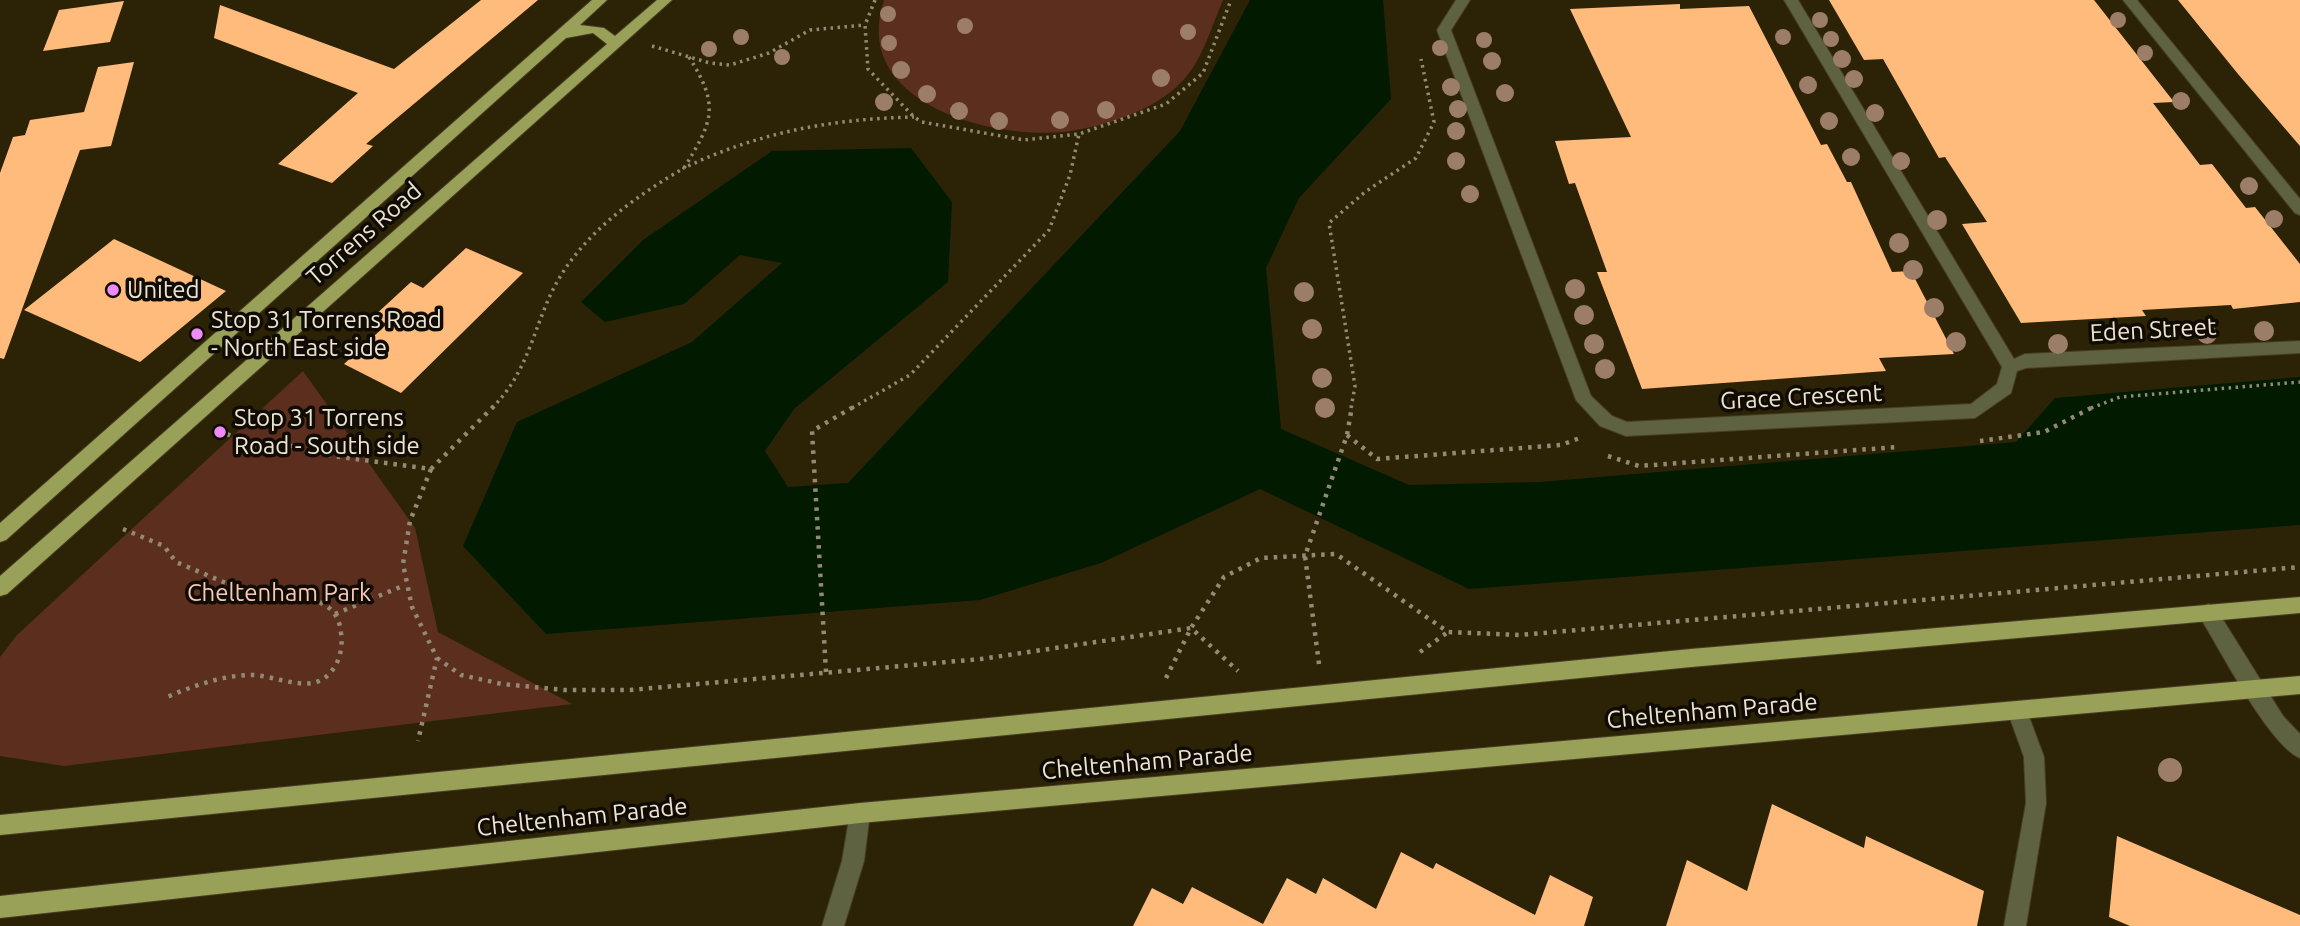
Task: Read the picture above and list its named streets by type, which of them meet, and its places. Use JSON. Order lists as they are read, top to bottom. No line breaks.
{"streets":{"main road":["Torrens Road","Cheltenham Parade"],"street":["Eden Street","Grace Crescent"]},"crossings":[["Eden Street","Grace Crescent"]],"parks":["Cheltenham Park"],"places":["United","Stop 31 Torrens Road - North East side","Stop 31 Torrens Road - South side"]}
